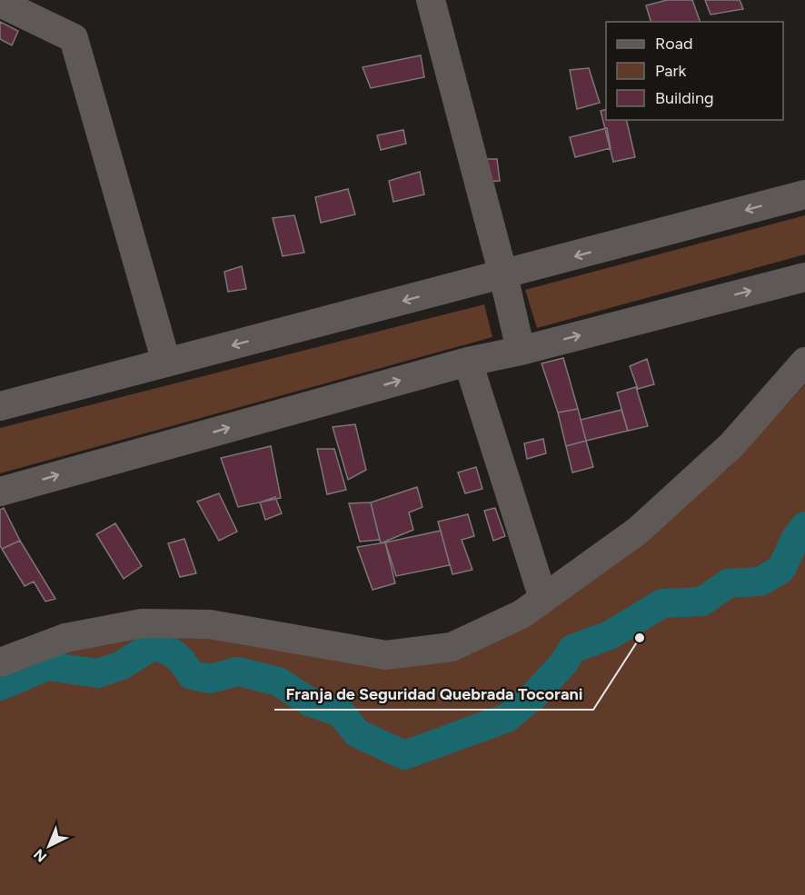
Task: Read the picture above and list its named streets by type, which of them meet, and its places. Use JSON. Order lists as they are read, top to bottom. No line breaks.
{"places":["Franja de Seguridad Quebrada Tocorani"],"legend":["Road","Park","Building"],"north":"bottom left"}
